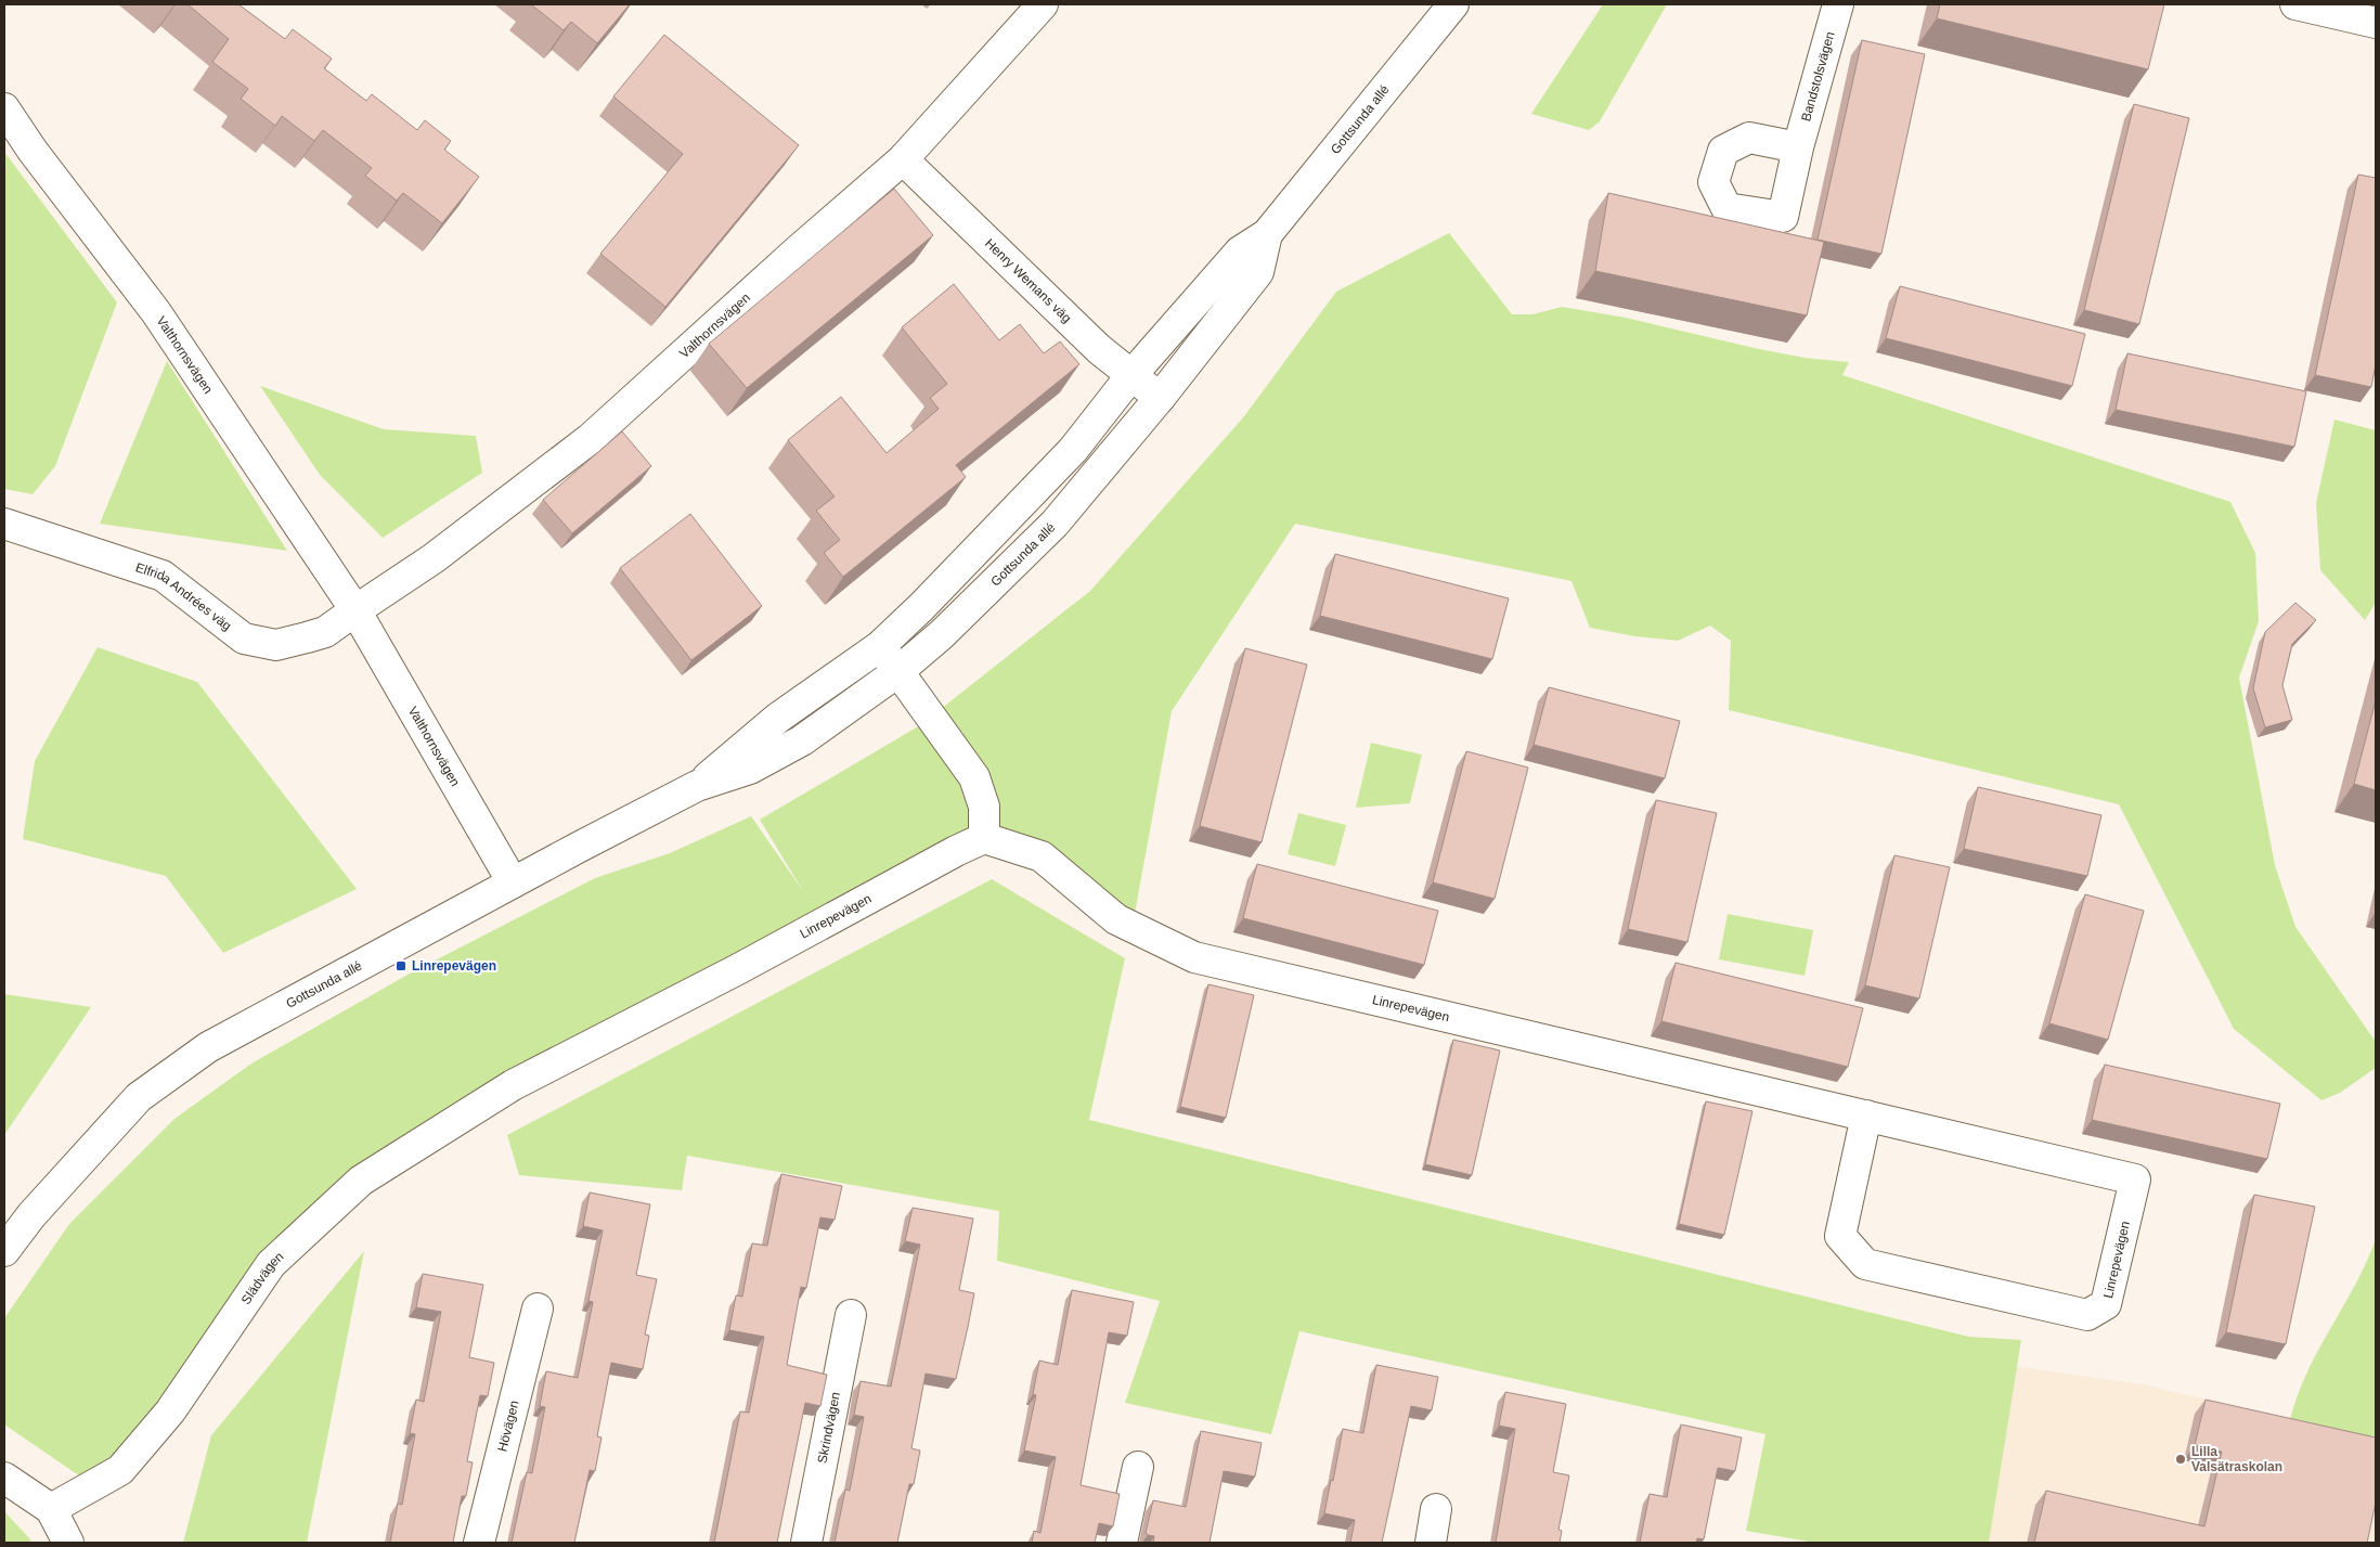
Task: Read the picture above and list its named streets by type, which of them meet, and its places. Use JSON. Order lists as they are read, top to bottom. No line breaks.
{"streets":{"street":["Bandstolsvägen","Gottsunda allé","Henry Wemans väg","Valthornsvägen","Elfrida Andrées väg","Linrepevägen","Slädvägen","Hövägen","Skrindvägen"]},"crossings":[["Gottsunda allé","Henry Wemans väg"],["Gottsunda allé","Valthornsvägen"],["Henry Wemans väg","Valthornsvägen"],["Valthornsvägen","Elfrida Andrées väg"],["Linrepevägen","Slädvägen"]],"places":{"transit":["Linrepevägen"],"other":["Lilla Valsätraskolan"]}}
